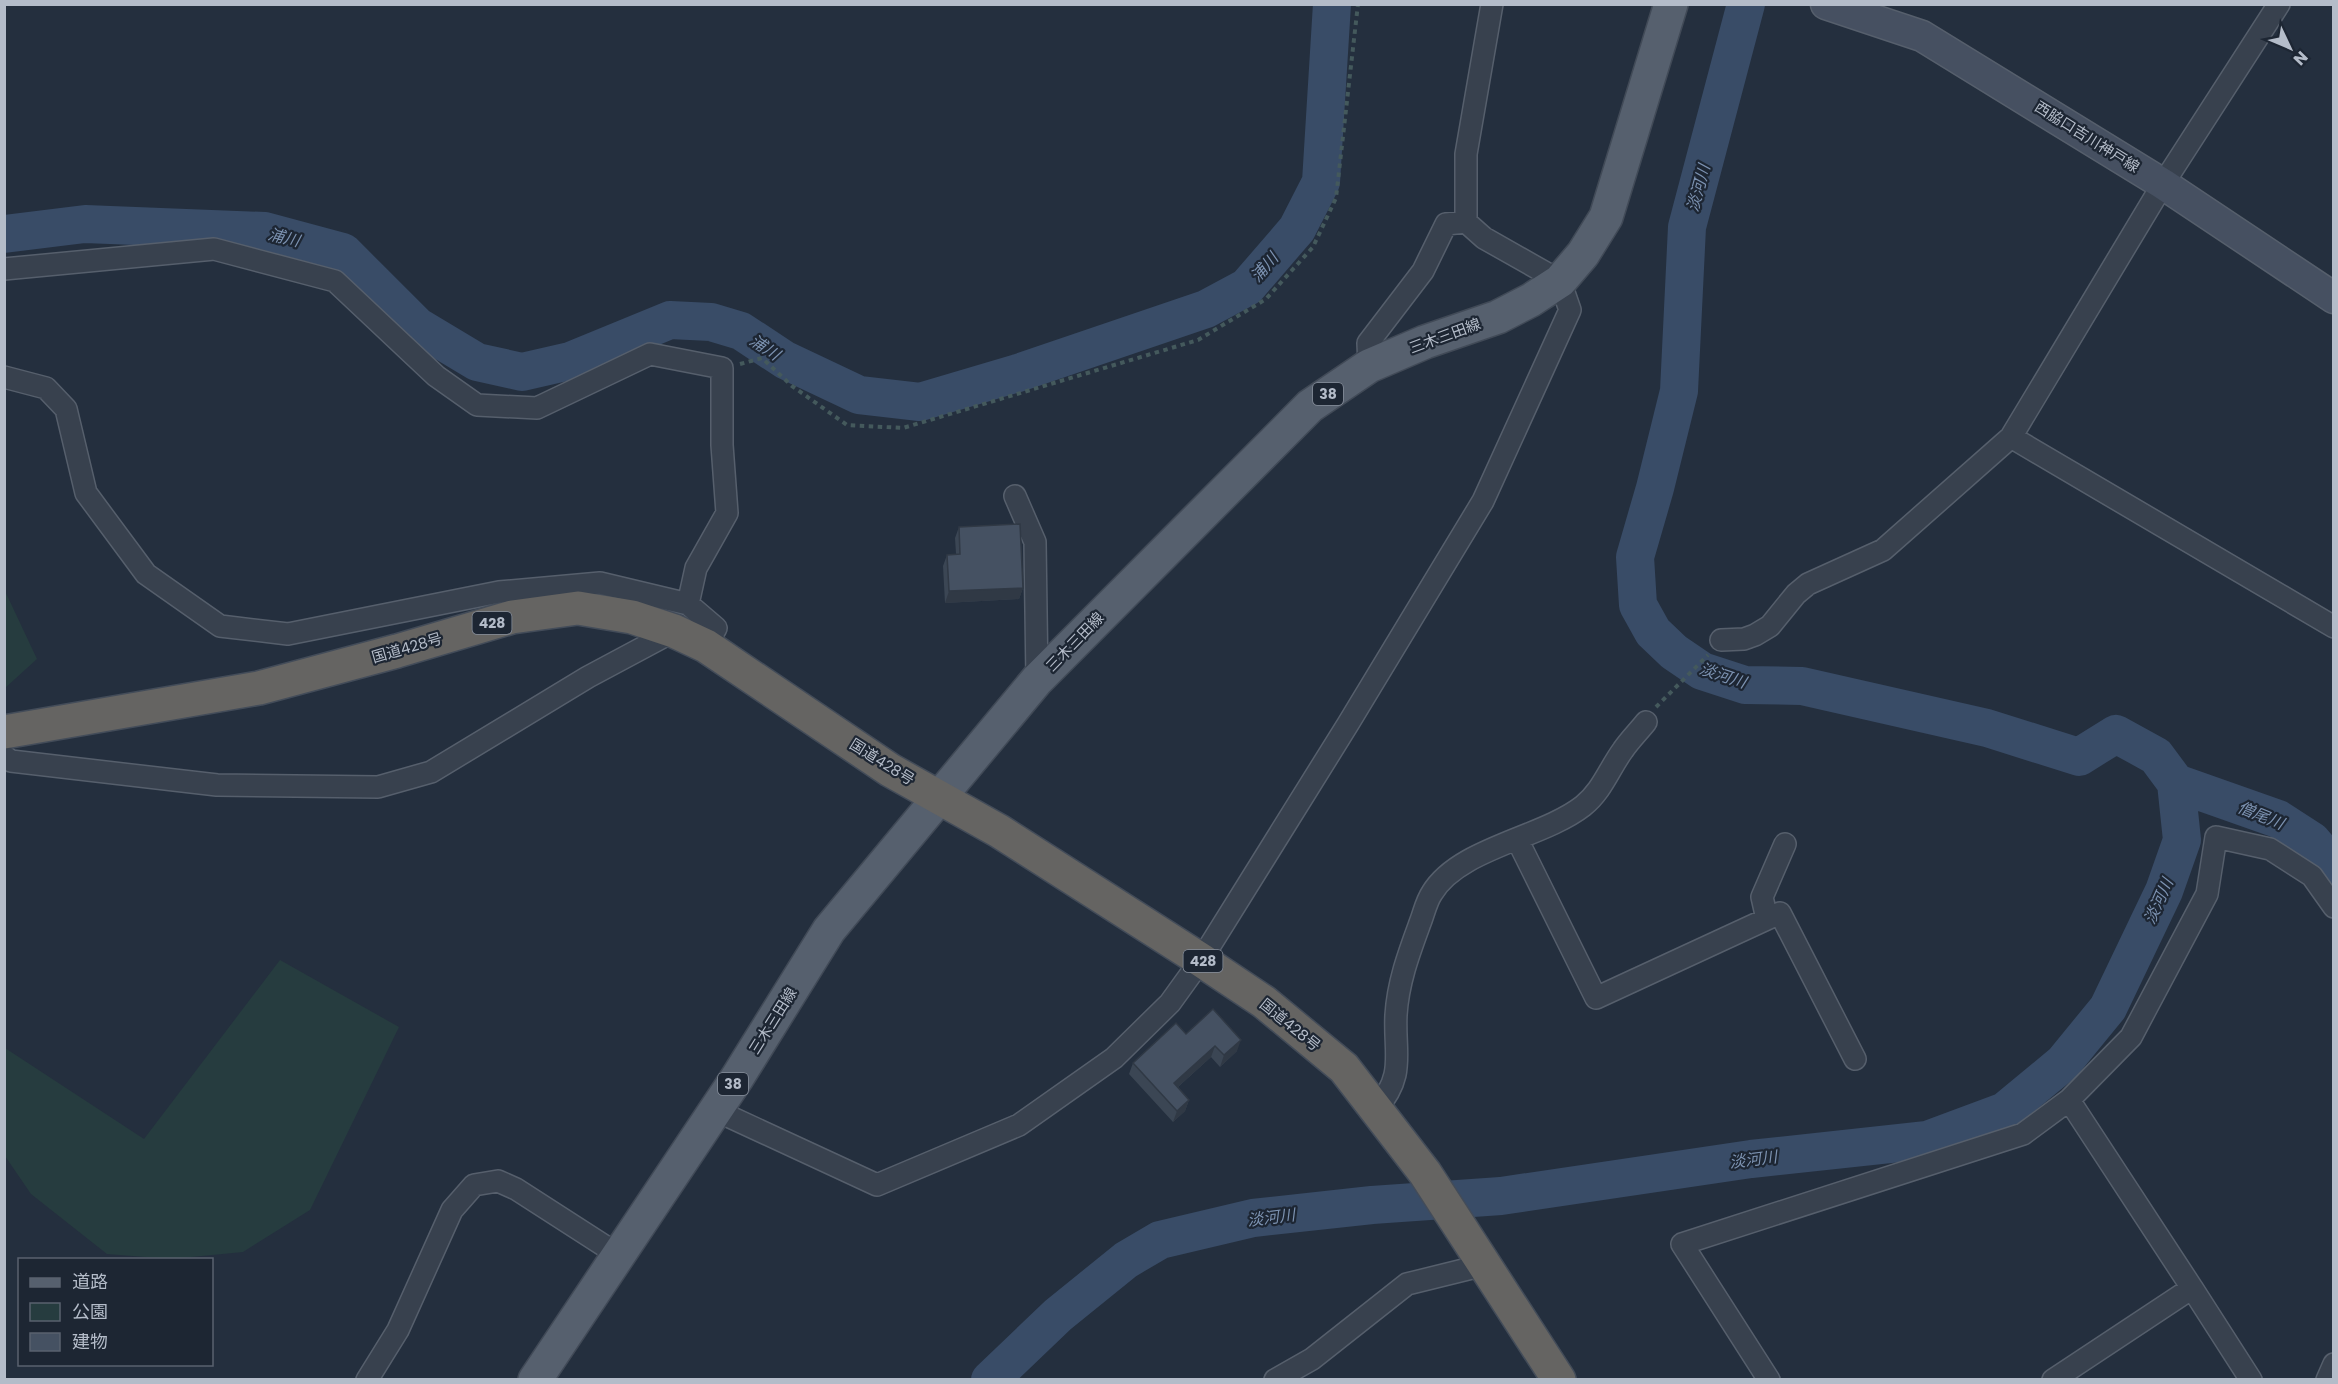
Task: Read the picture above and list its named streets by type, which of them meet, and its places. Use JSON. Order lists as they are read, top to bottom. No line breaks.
{"streets":{"highway":["428","国道428号"],"main road":["西脇口吉川神戸線","三木三田線","38"]},"crossings":[["三木三田線","国道428号"]],"water":["淡河川","浦川","僧尾川"],"legend":["道路","公園","建物"],"north":"bottom right"}
